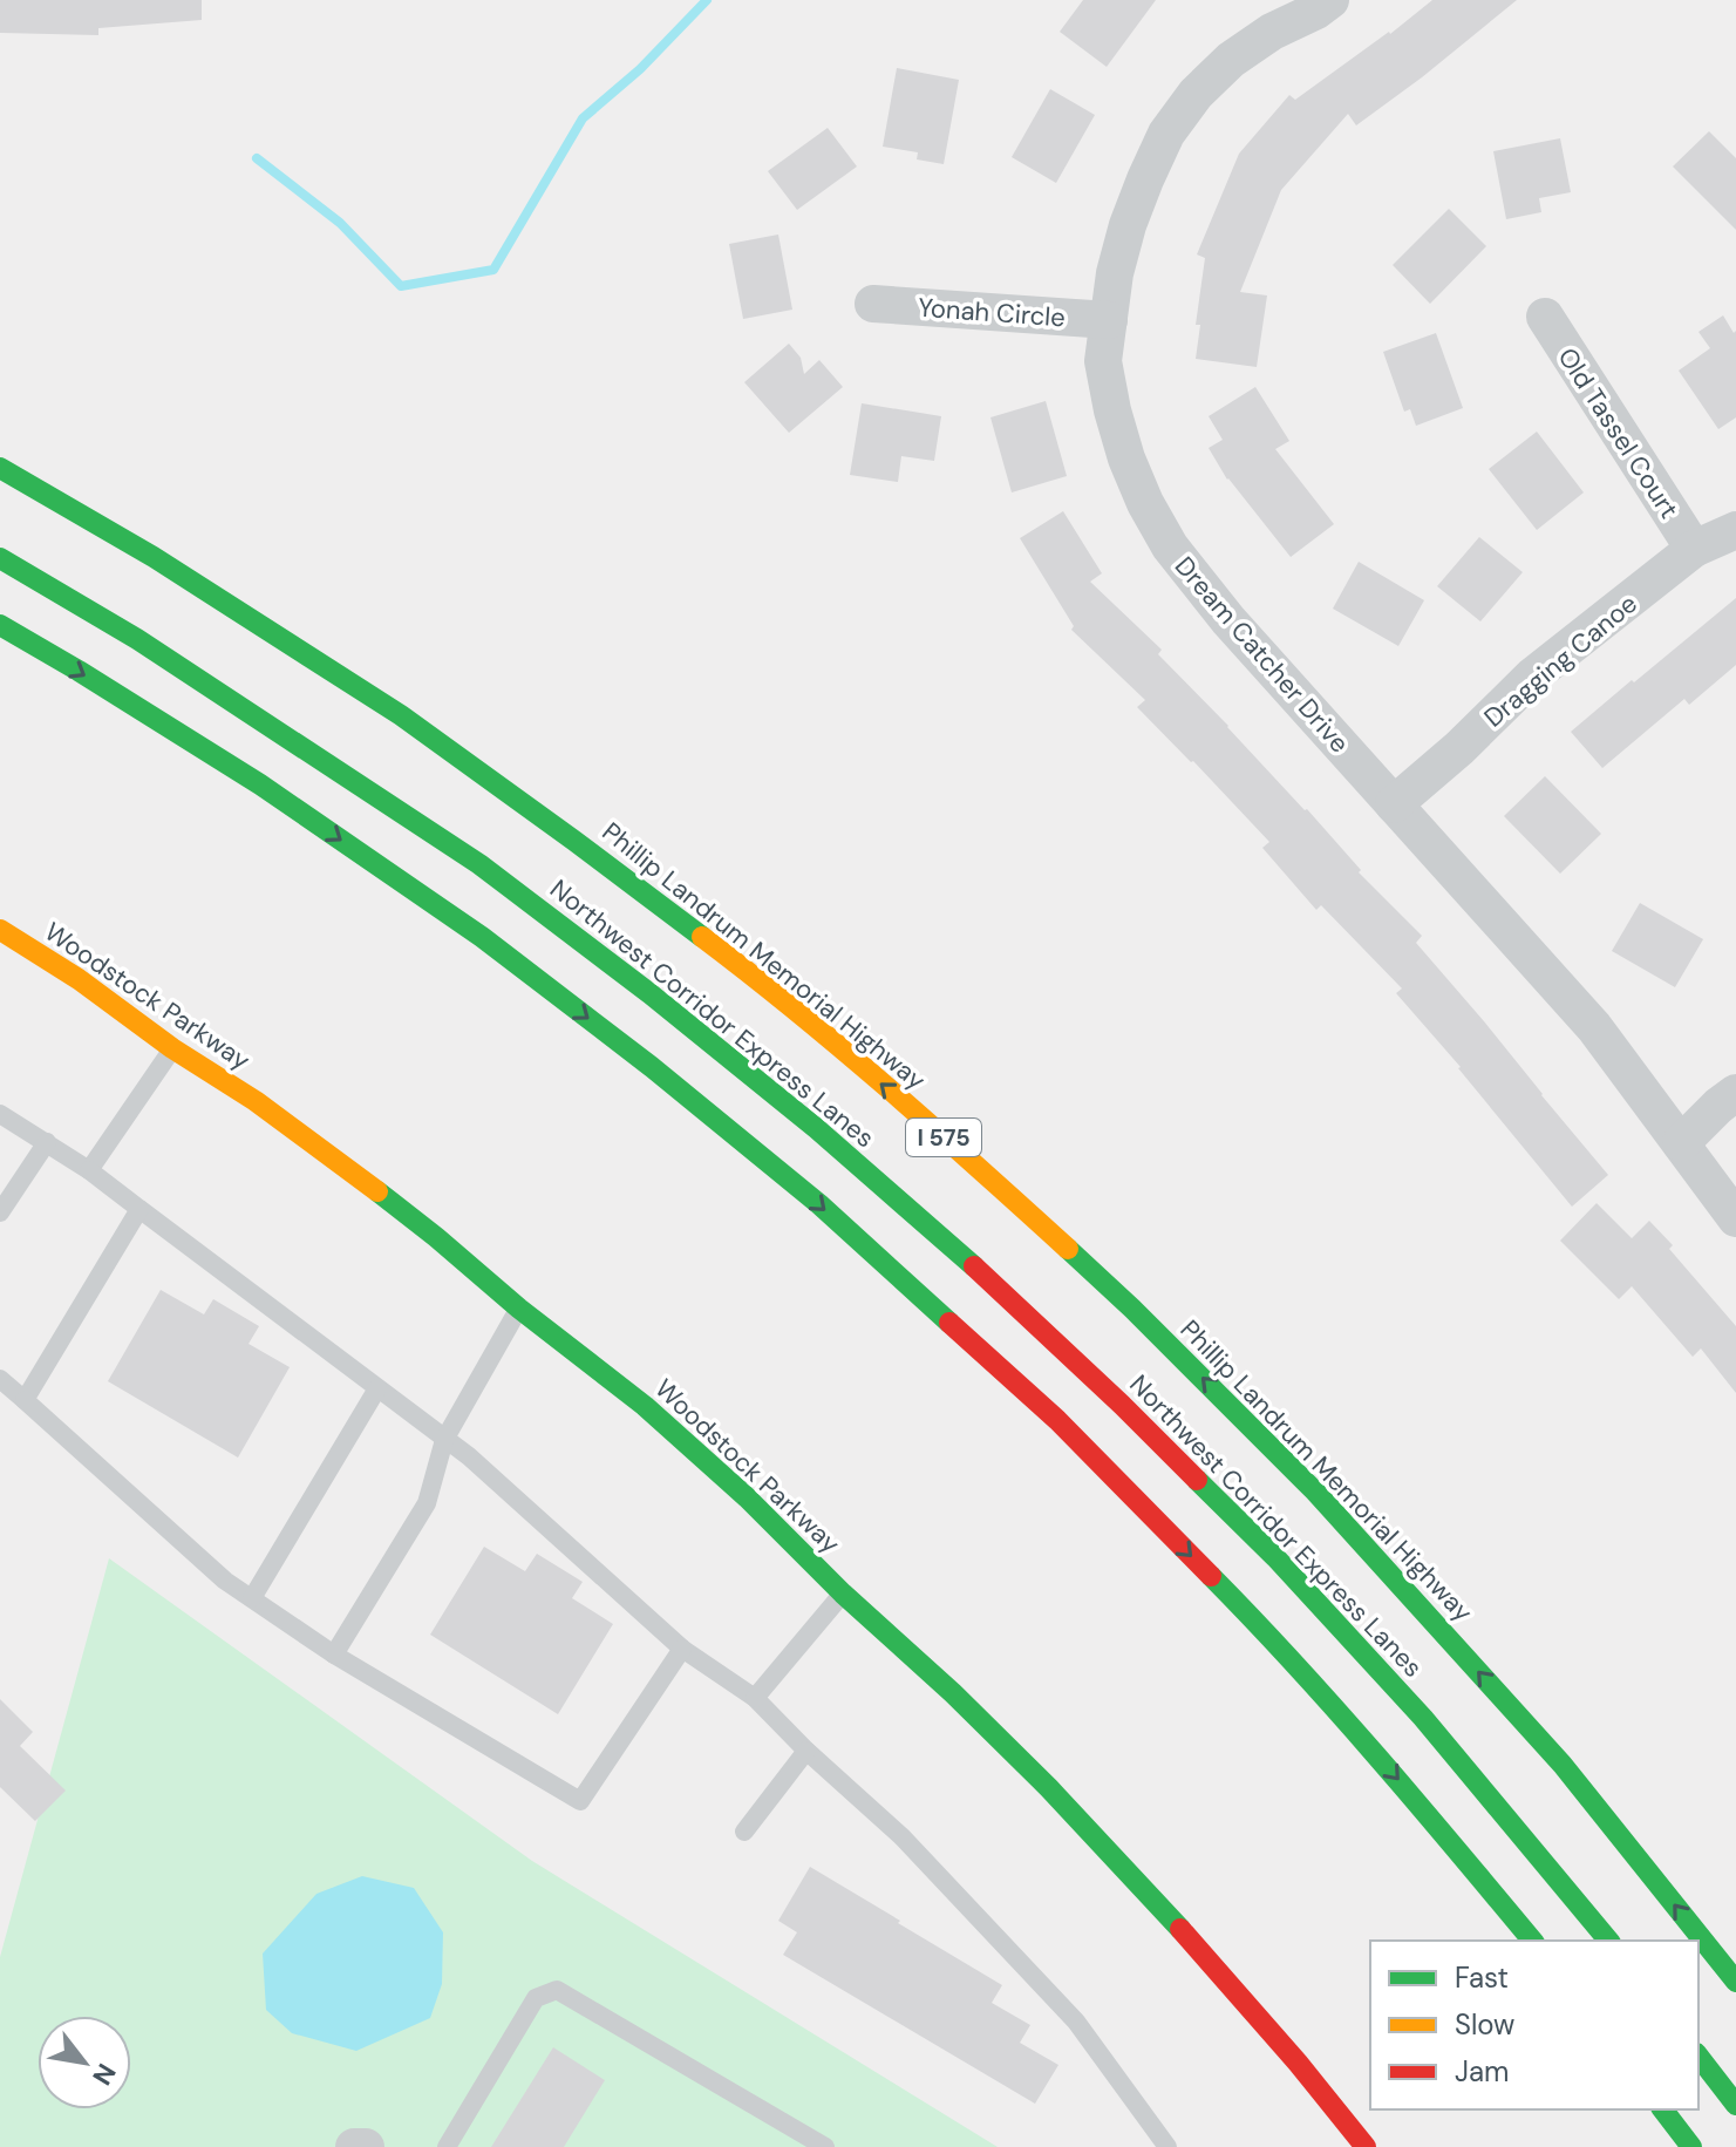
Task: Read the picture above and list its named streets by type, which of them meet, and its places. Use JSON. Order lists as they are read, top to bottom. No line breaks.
{"streets":{"main road":["Phillip Landrum Memorial Highway","Woodstock Parkway","Northwest Corridor Express Lanes","I 575"],"street":["Yonah Circle","Old Tassel Court","Dream Catcher Drive","Dragging Canoe"]},"crossings":[["Yonah Circle","Dream Catcher Drive"],["Old Tassel Court","Dragging Canoe"],["Dream Catcher Drive","Dragging Canoe"]],"legend":["Fast","Slow","Jam"],"north":"bottom right"}
